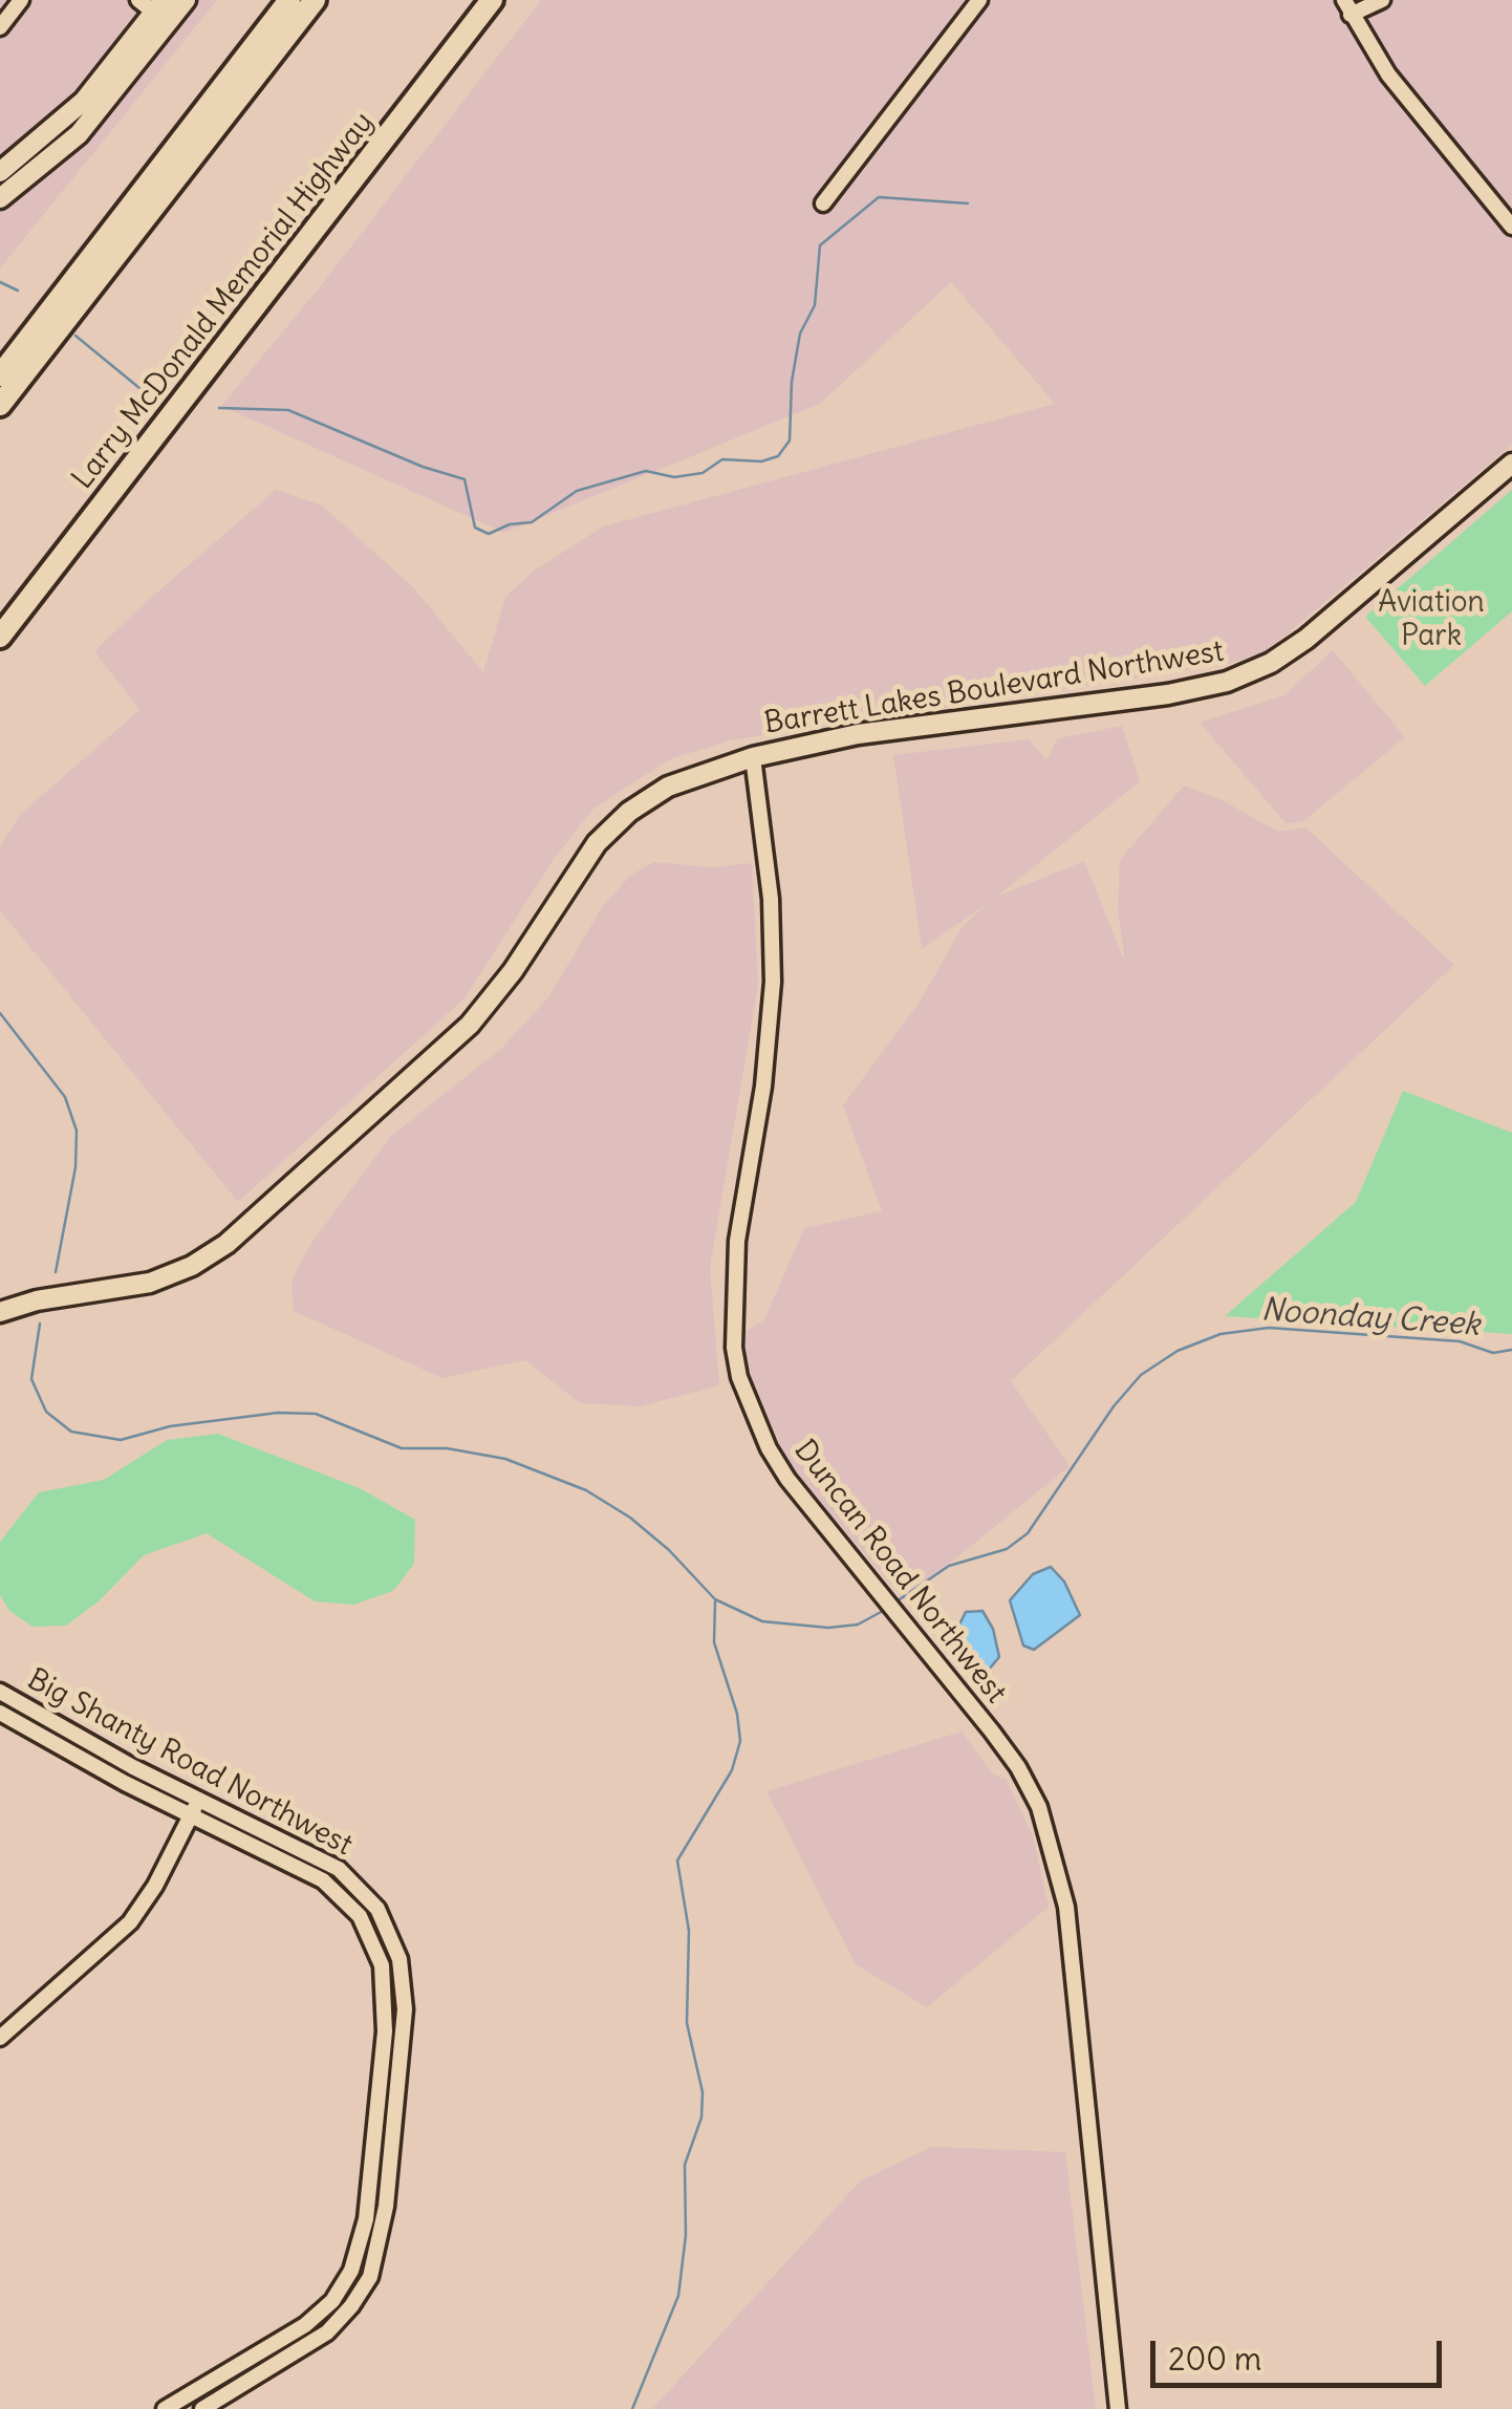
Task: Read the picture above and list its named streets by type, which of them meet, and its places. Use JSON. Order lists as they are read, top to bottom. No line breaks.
{"streets":{"highway":["Larry McDonald Memorial Highway"],"main road":["Barrett Lakes Boulevard Northwest"],"street":["Duncan Road Northwest","Big Shanty Road Northwest"]},"crossings":[["Barrett Lakes Boulevard Northwest","Duncan Road Northwest"]],"water":["Noonday Creek"],"parks":["Aviation Park"],"scale_bar":"200 m"}
